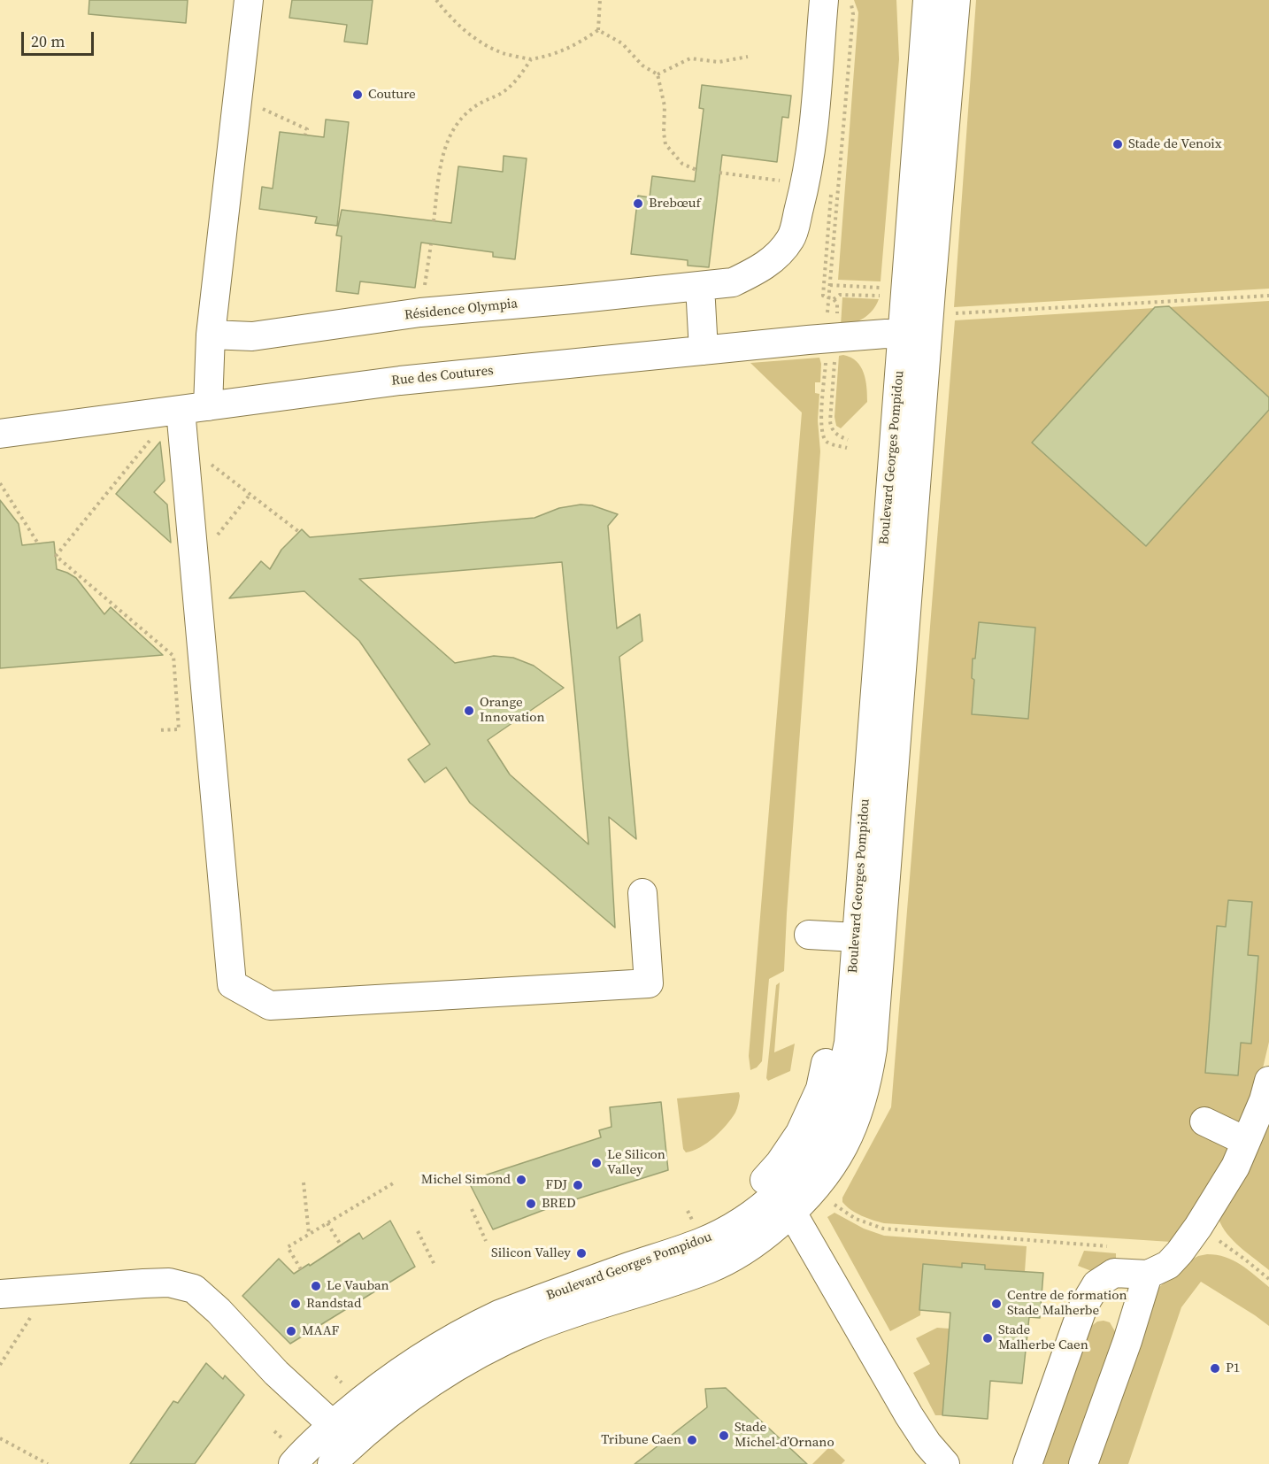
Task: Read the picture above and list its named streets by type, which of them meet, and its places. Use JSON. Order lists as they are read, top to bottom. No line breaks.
{"streets":{"street":["Résidence Olympia","Rue des Coutures","Boulevard Georges Pompidou"]},"crossings":[["Rue des Coutures","Boulevard Georges Pompidou"]],"places":["Couture","Stade de Venoix","Brebœuf","Orange Innovation","Le Silicon Valley","Michel Simond","FDJ","BRED","Silicon Valley","Le Vauban","Randstad","Centre de formation Stade Malherbe","MAAF","Stade Malherbe Caen","P1","Stade Michel-d’Ornano","Tribune Caen"],"scale_bar":"20 m"}
